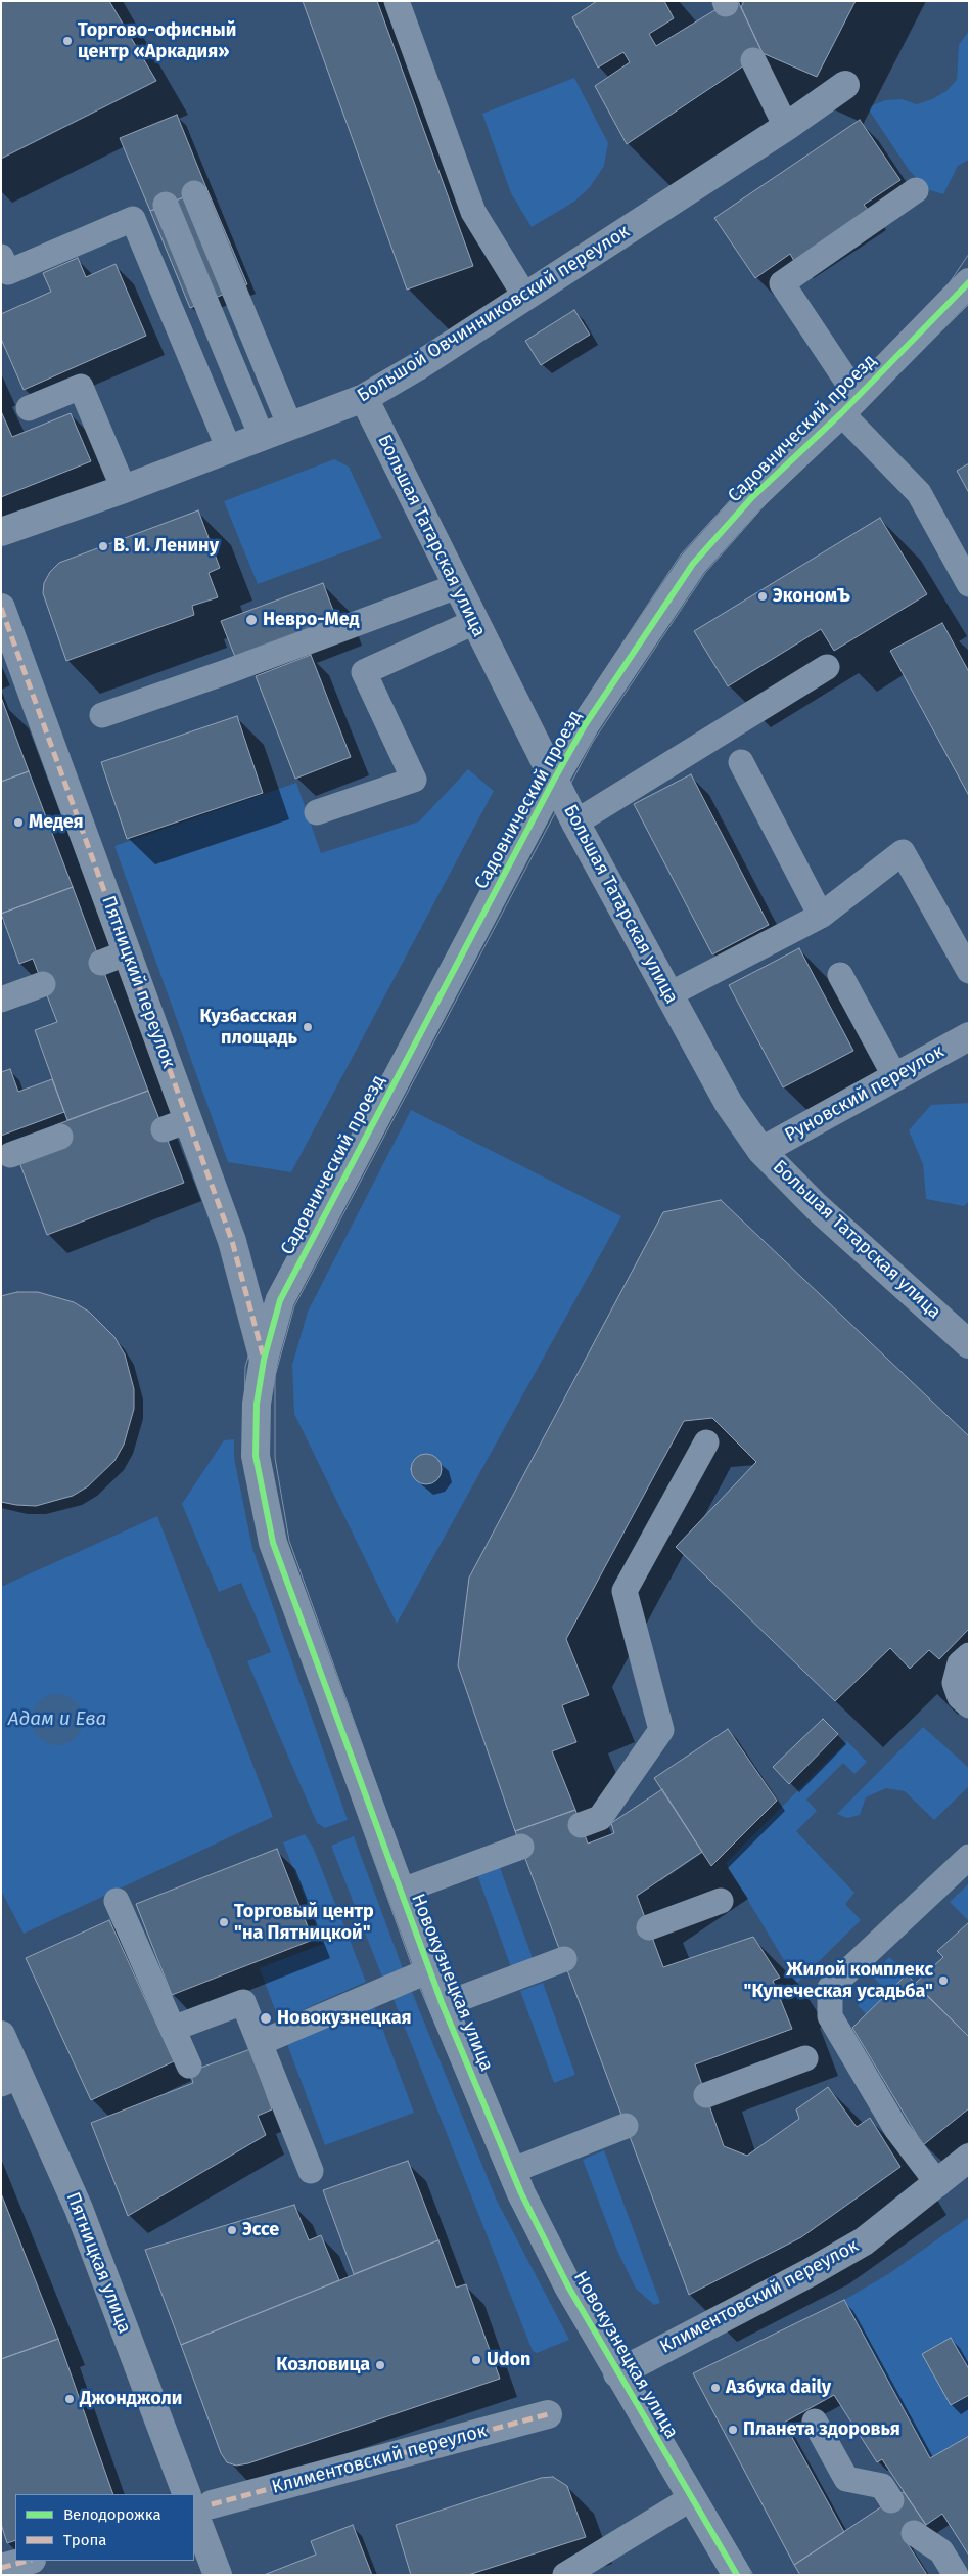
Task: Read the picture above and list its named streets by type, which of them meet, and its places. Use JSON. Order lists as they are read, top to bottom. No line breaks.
{"streets":{"street":["Большой Овчинниковский переулок","Садовнический проезд","Большая Татарская улица","Пятницкий переулок","Руновский переулок","Новокузнецкая улица","Пятницкая улица","Климентовский переулок"]},"crossings":[["Большой Овчинниковский переулок","Большая Татарская улица"],["Садовнический проезд","Большая Татарская улица"],["Садовнический проезд","Пятницкий переулок"],["Садовнический проезд","Новокузнецкая улица"],["Большая Татарская улица","Руновский переулок"],["Пятницкий переулок","Новокузнецкая улица"],["Новокузнецкая улица","Климентовский переулок"],["Пятницкая улица","Климентовский переулок"]],"water":["Адам и Ева"],"places":["Торгово-офисный центр «Аркадия»","В. И. Ленину","ЭкономЪ","Невро-Мед","Медея","Кузбасская площадь","Торговый центр \"на Пятницкой\"","Жилой комплекс \"Купеческая усадьба\"","Новокузнецкая","Эссе","Udon","Козловица","Азбука daily","Джонджоли","Планета здоровья"],"legend":["Велодорожка","Тропа"]}
